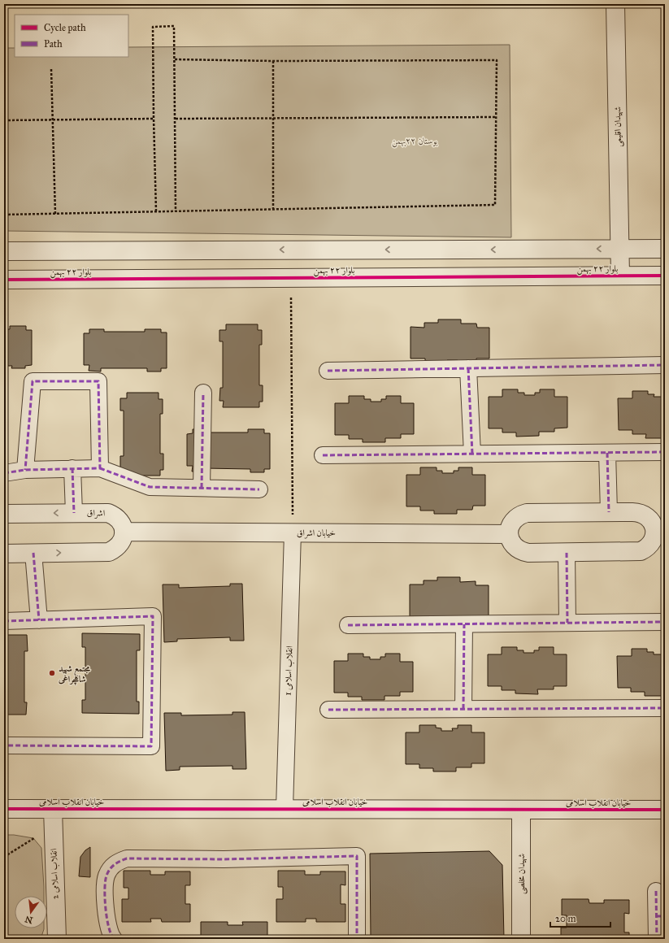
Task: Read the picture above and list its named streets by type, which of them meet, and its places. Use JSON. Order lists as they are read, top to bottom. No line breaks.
{"streets":{"street":["شهیدان اقلیمی","بلوار ۲۲ بهمن","اشراق","خیابان اشراق","انقلاب اسلامی 1","خیابان انقلاب اسلامی","انقلاب اسلامی 2","شهیدان مخلصی"]},"crossings":[["شهیدان اقلیمی","بلوار ۲۲ بهمن"],["اشراق","خیابان اشراق"],["خیابان اشراق","انقلاب اسلامی 1"],["انقلاب اسلامی 1","خیابان انقلاب اسلامی"],["خیابان انقلاب اسلامی","انقلاب اسلامی 2"],["خیابان انقلاب اسلامی","شهیدان مخلصی"]],"parks":["بوستان ۲۲بهمن"],"places":["مجتمع شهید شاهچراغی"],"legend":["Cycle path","Path"],"scale_bar":"20 m","north":"bottom"}
